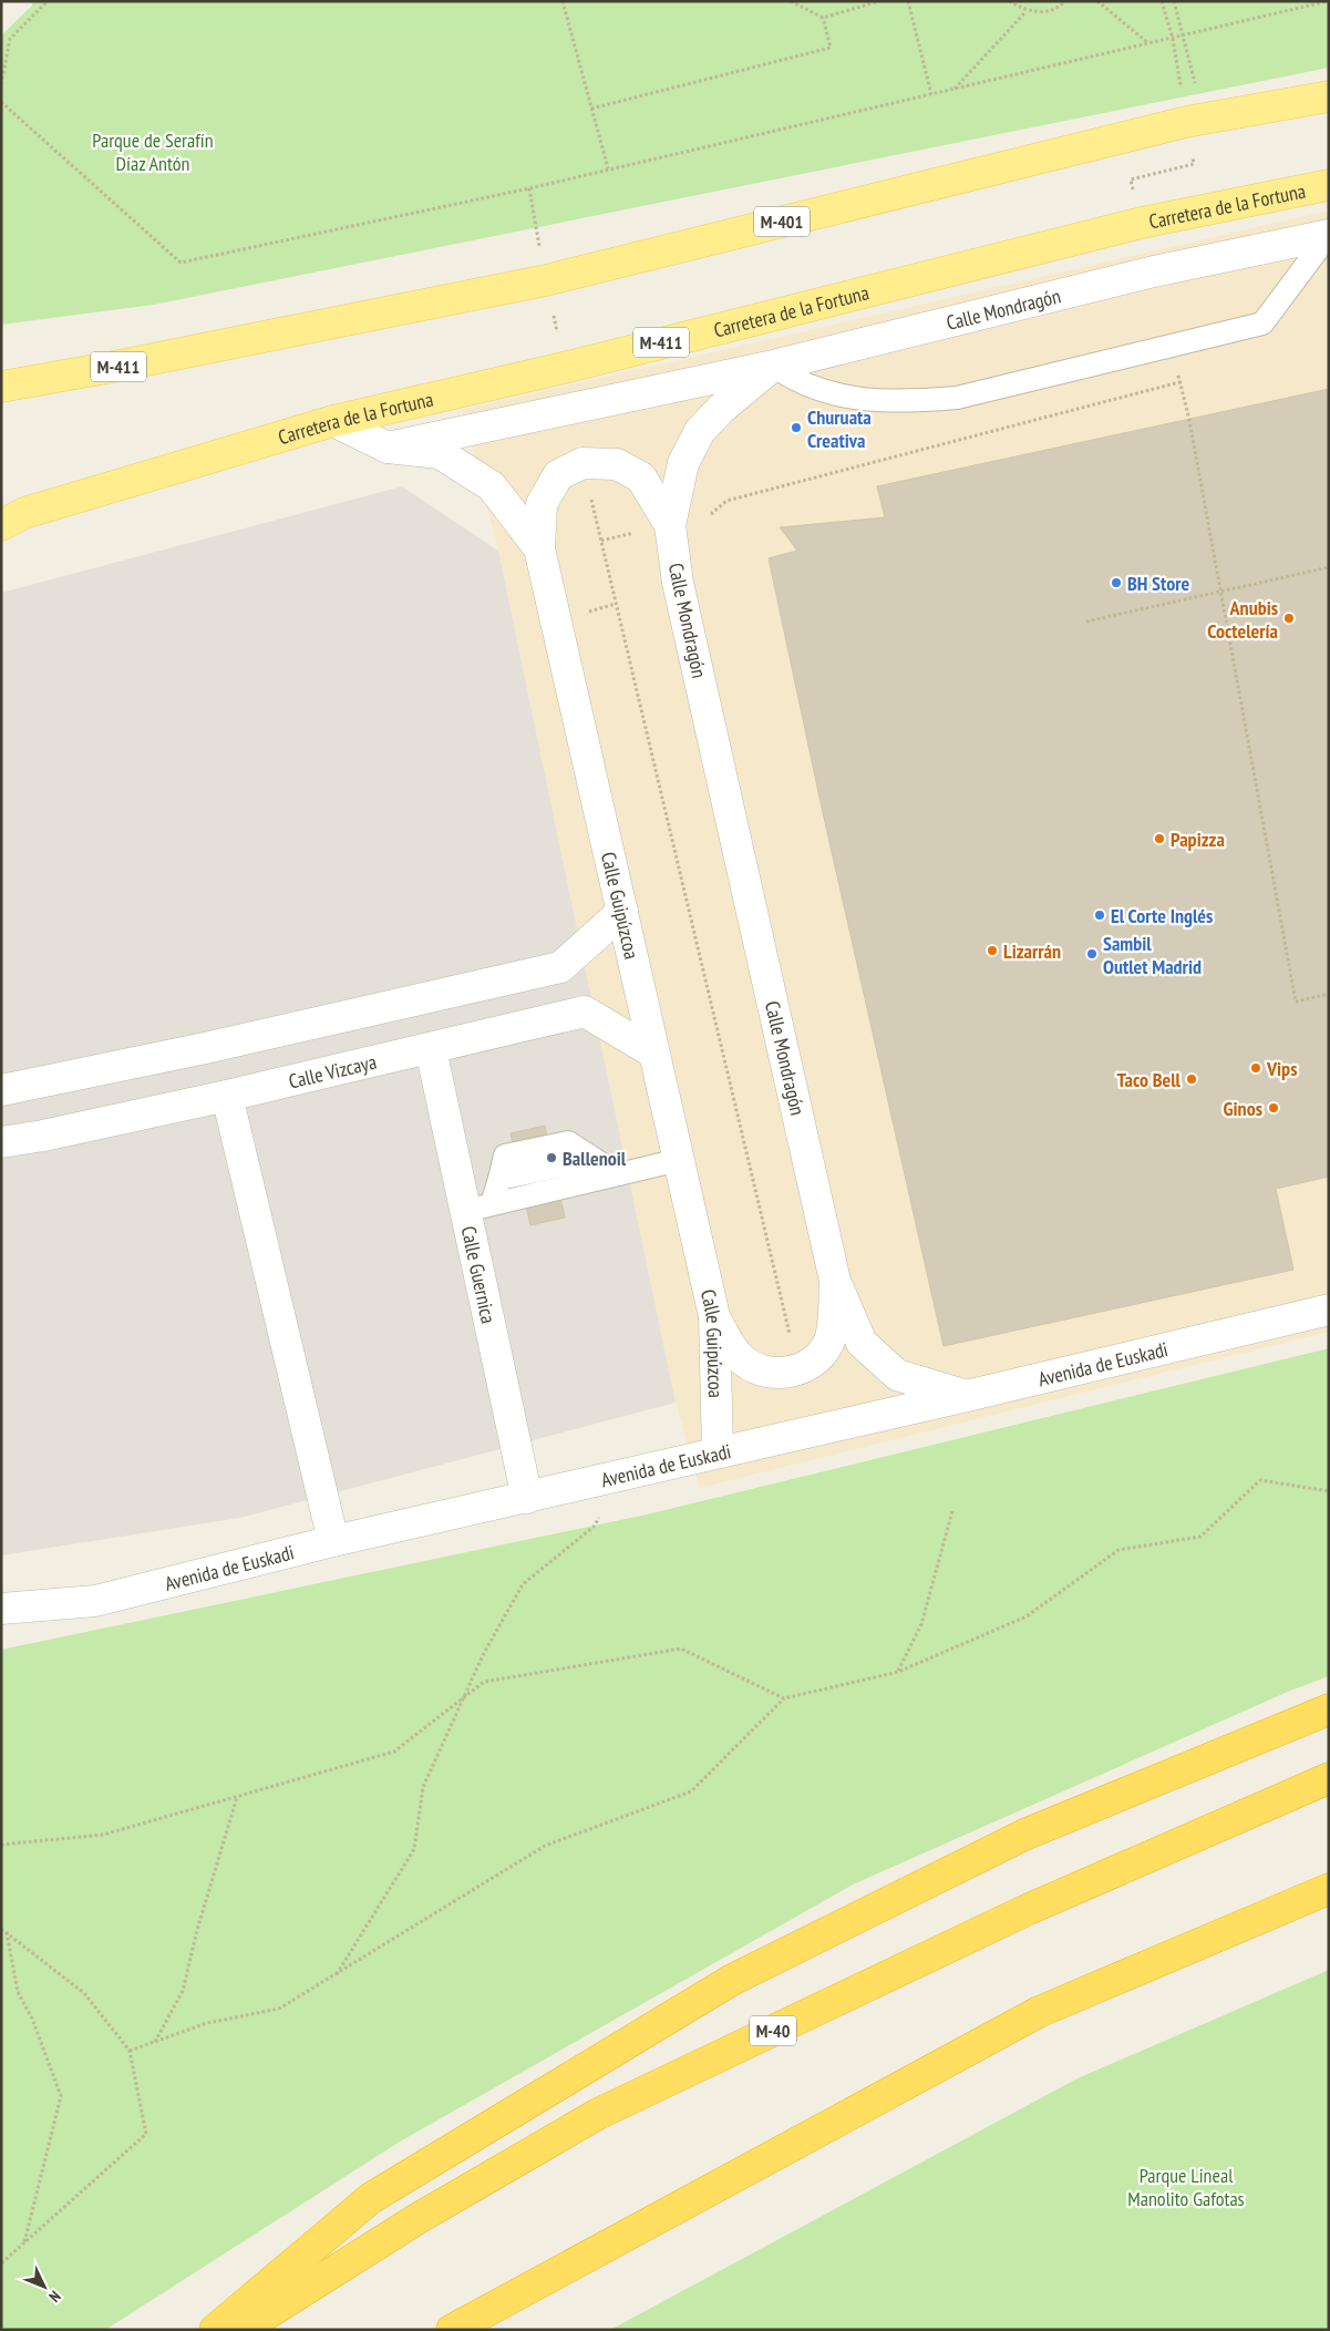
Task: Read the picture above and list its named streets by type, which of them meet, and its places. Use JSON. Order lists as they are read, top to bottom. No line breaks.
{"streets":{"highway":["M-40"],"main road":["Carretera de la Fortuna","M-401","M-411"],"street":["Calle Mondragón","Calle Guipúzcoa","Calle Vizcaya","Calle Guernica","Avenida de Euskadi"]},"crossings":[["M-401","M-411"],["Calle Mondragón","Avenida de Euskadi"],["Calle Guipúzcoa","Calle Vizcaya"],["Calle Guipúzcoa","Avenida de Euskadi"],["Calle Vizcaya","Calle Guernica"],["Calle Guernica","Avenida de Euskadi"]],"parks":["Parque de Serafín Díaz Antón","Parque Lineal Manolito Gafotas"],"places":["Churuata Creativa","BH Store","Anubis Coctelería","Papizza","El Corte Inglés","Lizarrán","Sambil Outlet Madrid","Vips","Taco Bell","Ginos","Ballenoil"],"north":"bottom right"}
